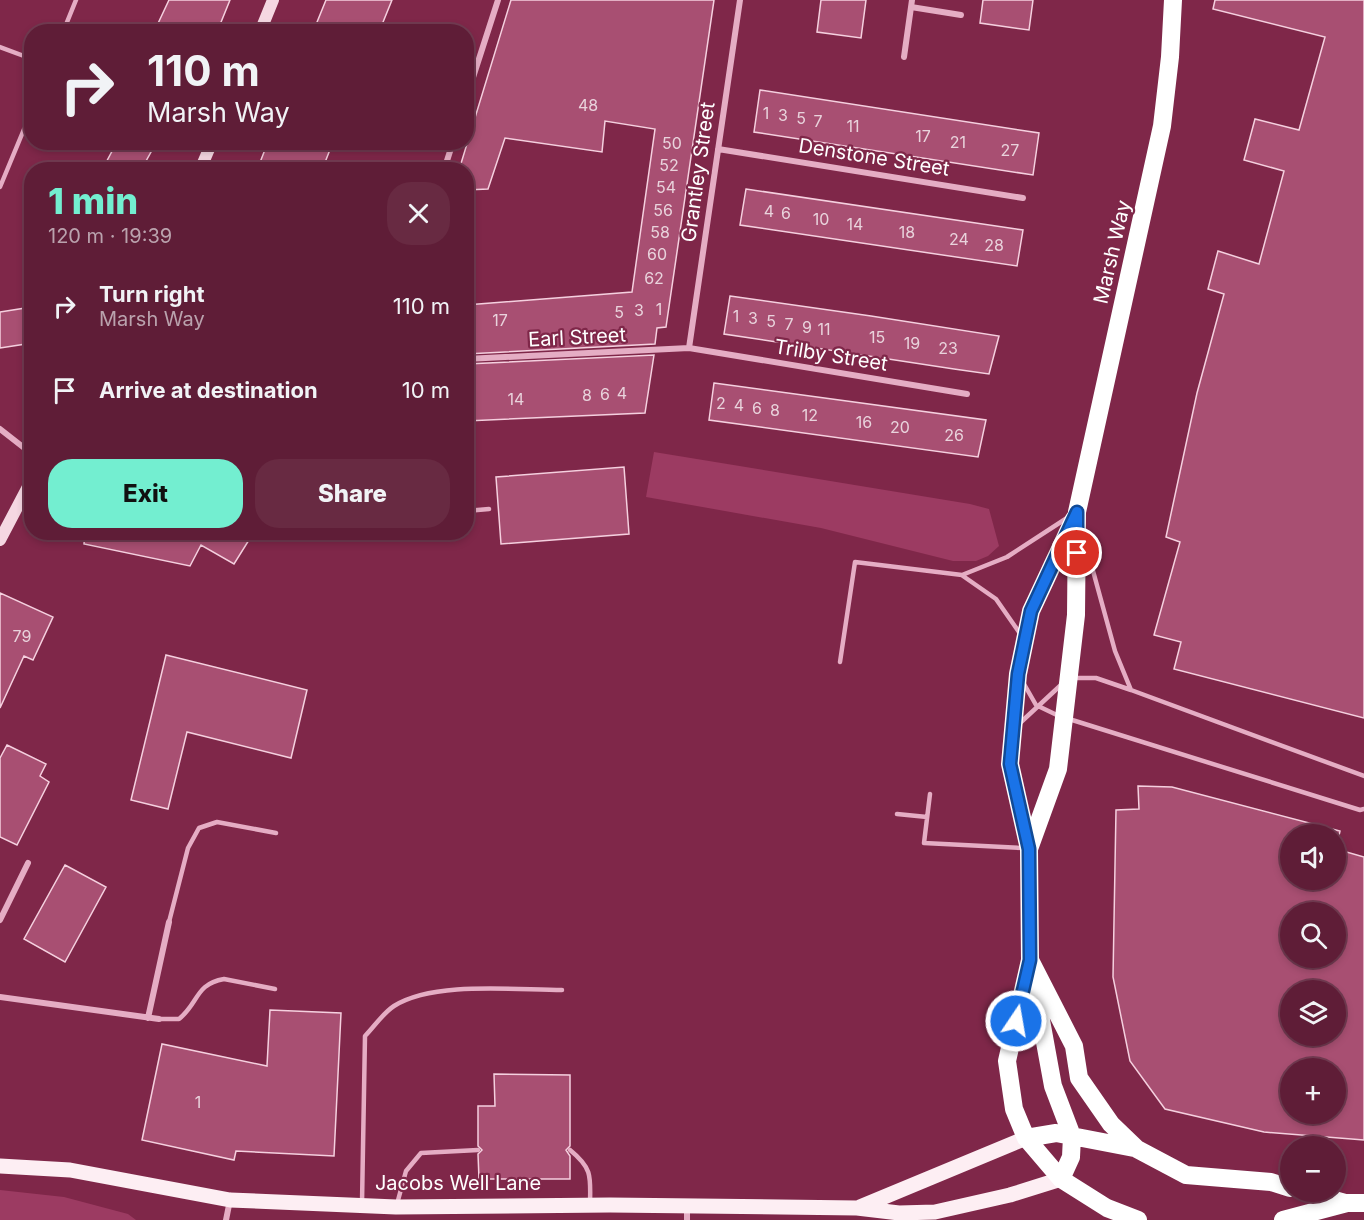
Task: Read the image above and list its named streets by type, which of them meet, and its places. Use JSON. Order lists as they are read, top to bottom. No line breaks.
{"streets":{"highway":["Marsh Way"],"main road":["Jacobs Well Lane"],"street":["Denstone Street","Grantley Street","Earl Street","Trilby Street"]},"crossings":[["Denstone Street","Grantley Street"],["Grantley Street","Earl Street"],["Grantley Street","Trilby Street"],["Marsh Way","Jacobs Well Lane"],["Earl Street","Trilby Street"]],"house_numbers":["48","1","3","5","7","11","17","21","50","27","52","54","56","4","6","10","14","58","18","24","28","60","62","1","3","5","1","3","17","5","7","9","11","15","19","23","4","6","8","14","2","4","6","8","12","16","20","26","79","1"],"page":{"turn":["110 m","Marsh Way"],"heading":["1 min","120 m · 19:39"],"list":[{"name":"Turn right","note":"Marsh Way","value":"110 m"},{"name":"Arrive at destination","value":"10 m"}],"buttons":["Exit","Share"],"map_buttons":["+","−"]}}
